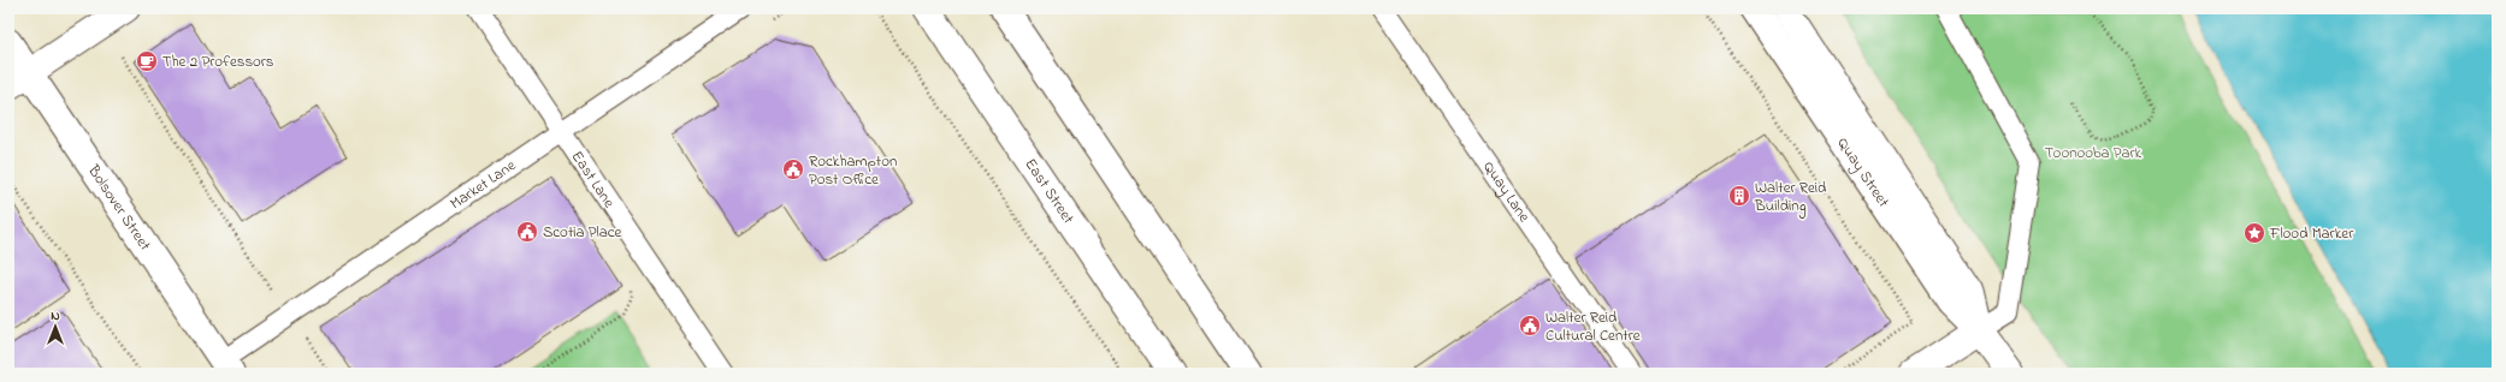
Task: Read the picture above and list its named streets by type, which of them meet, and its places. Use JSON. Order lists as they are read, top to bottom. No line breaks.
{"streets":{"street":["Quay Street","East Street","Bolsover Street"],"lane":["East Lane","Market Lane","Quay Lane"]},"crossings":[["East Lane","Market Lane"],["Market Lane","Bolsover Street"]],"parks":["Toonooba Park"],"places":{"cafe":["The 2 Professors"],"public building":["Rockhampton Post Office","Scotia Place","Walter Reid Cultural Centre"],"building":["Walter Reid Building"],"place":["Flood Marker"]},"north":"top"}
